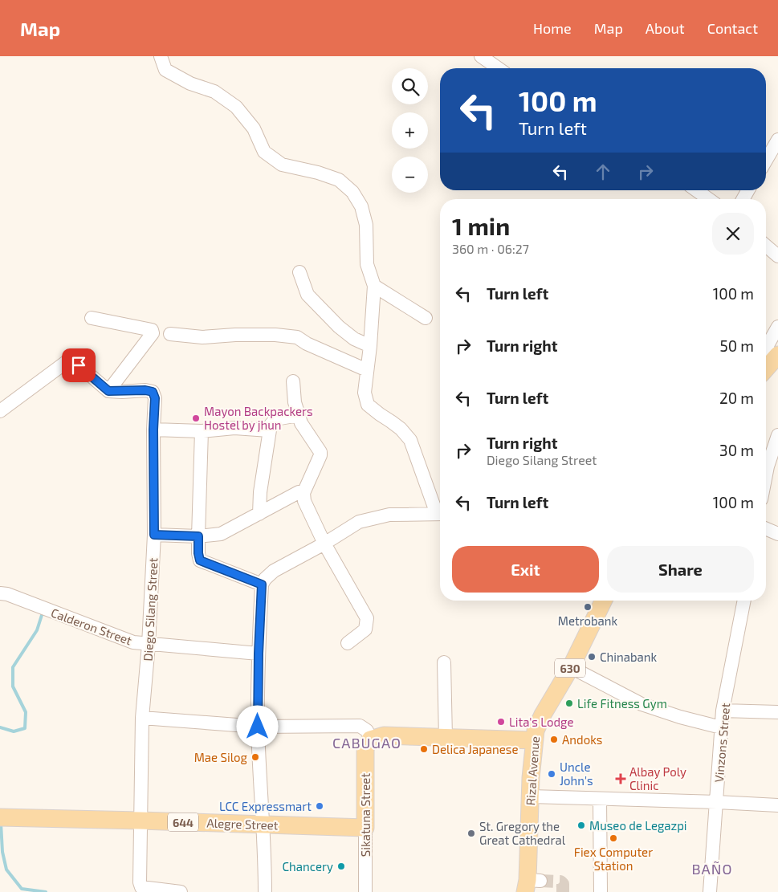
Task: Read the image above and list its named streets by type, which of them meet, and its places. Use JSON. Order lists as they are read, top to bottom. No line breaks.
{"streets":{"main road":["630","Rizal Avenue","Sikatuna Street","644","Alegre Street"],"street":["Diego Silang Street","Calderon Street","Vinzons Street"]},"crossings":[["Diego Silang Street","Calderon Street"],["Diego Silang Street","Alegre Street"],["Sikatuna Street","Alegre Street"]],"districts":["CABUGAO","BAÑO"],"places":{"other":["Mayon Backpackers Hostel by jhun","Metrobank","Chinabank","Life Fitness Gym","Lita's Lodge","Andoks","Delica Japanese","Mae Silog","Uncle John's","LCC Expressmart","Museo de Legazpi","St. Gregory the Great Cathedral","Fiex Computer Station","Chancery"],"health":["Albay Poly Clinic"]},"page":{"header":"Map","nav":["Home","Map","About","Contact"],"map_buttons":["+","−"],"turn":["100 m","Turn left"],"heading":["1 min","360 m · 06:27"],"list":[{"name":"Turn left","value":"100 m"},{"name":"Turn right","value":"50 m"},{"name":"Turn left","value":"20 m"},{"name":"Turn right","note":"Diego Silang Street","value":"30 m"},{"name":"Turn left","value":"100 m"}],"buttons":["Exit","Share"]}}
